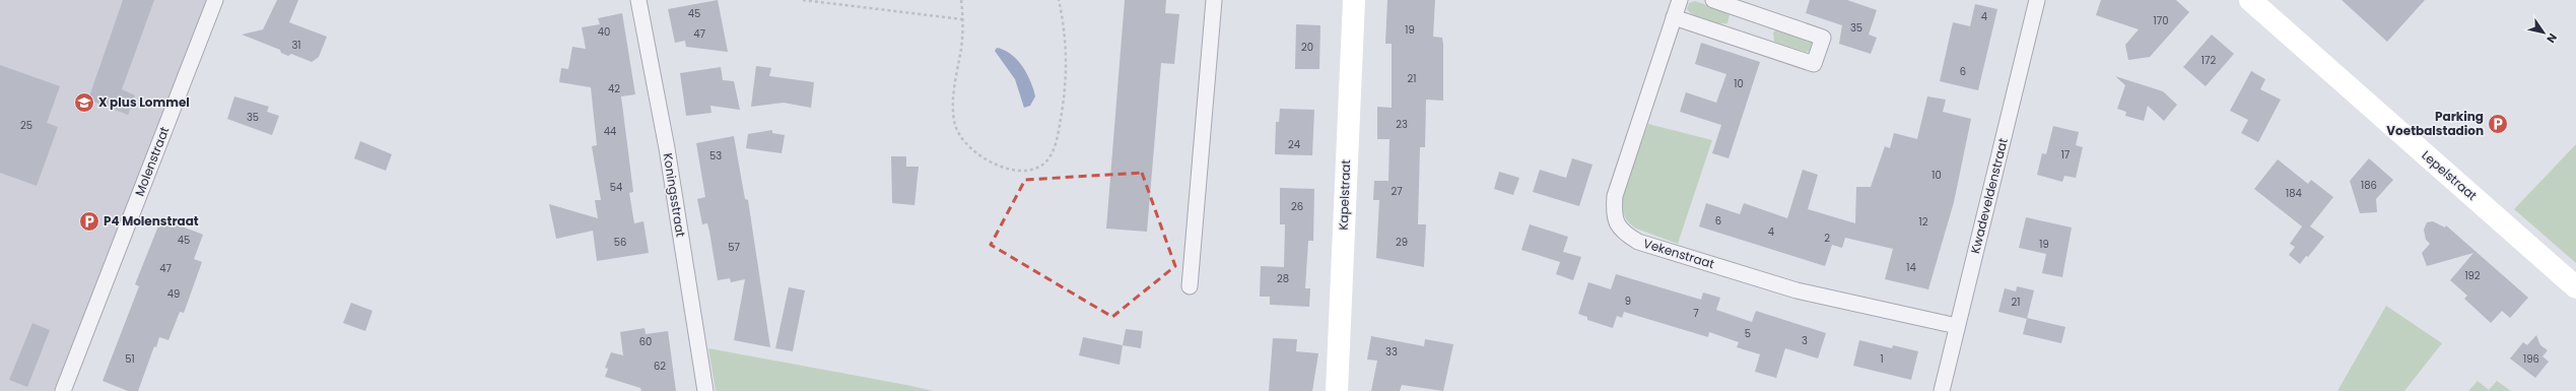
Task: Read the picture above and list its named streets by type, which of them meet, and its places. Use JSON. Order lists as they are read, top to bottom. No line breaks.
{"streets":{"main road":["Lepelstraat","Kapelstraat"],"street":["Molenstraat","Koningsstraat","Kwadeveldenstraat","Vekenstraat"]},"crossings":[["Kwadeveldenstraat","Vekenstraat"]],"places":{"school or university":["X plus Lommel"],"parking":["Parking Voetbalstadion","P4 Molenstraat"]},"house_numbers":["45","4","170","35","19","40","47","31","20","172","6","21","10","42","35","23","25","44","24","17","53","10","186","54","27","184","26","6","12","4","2","45","56","29","19","57","14","47","192","28","49","9","21","7","5","3","60","33","51","1","196","62"],"north":"bottom right"}
